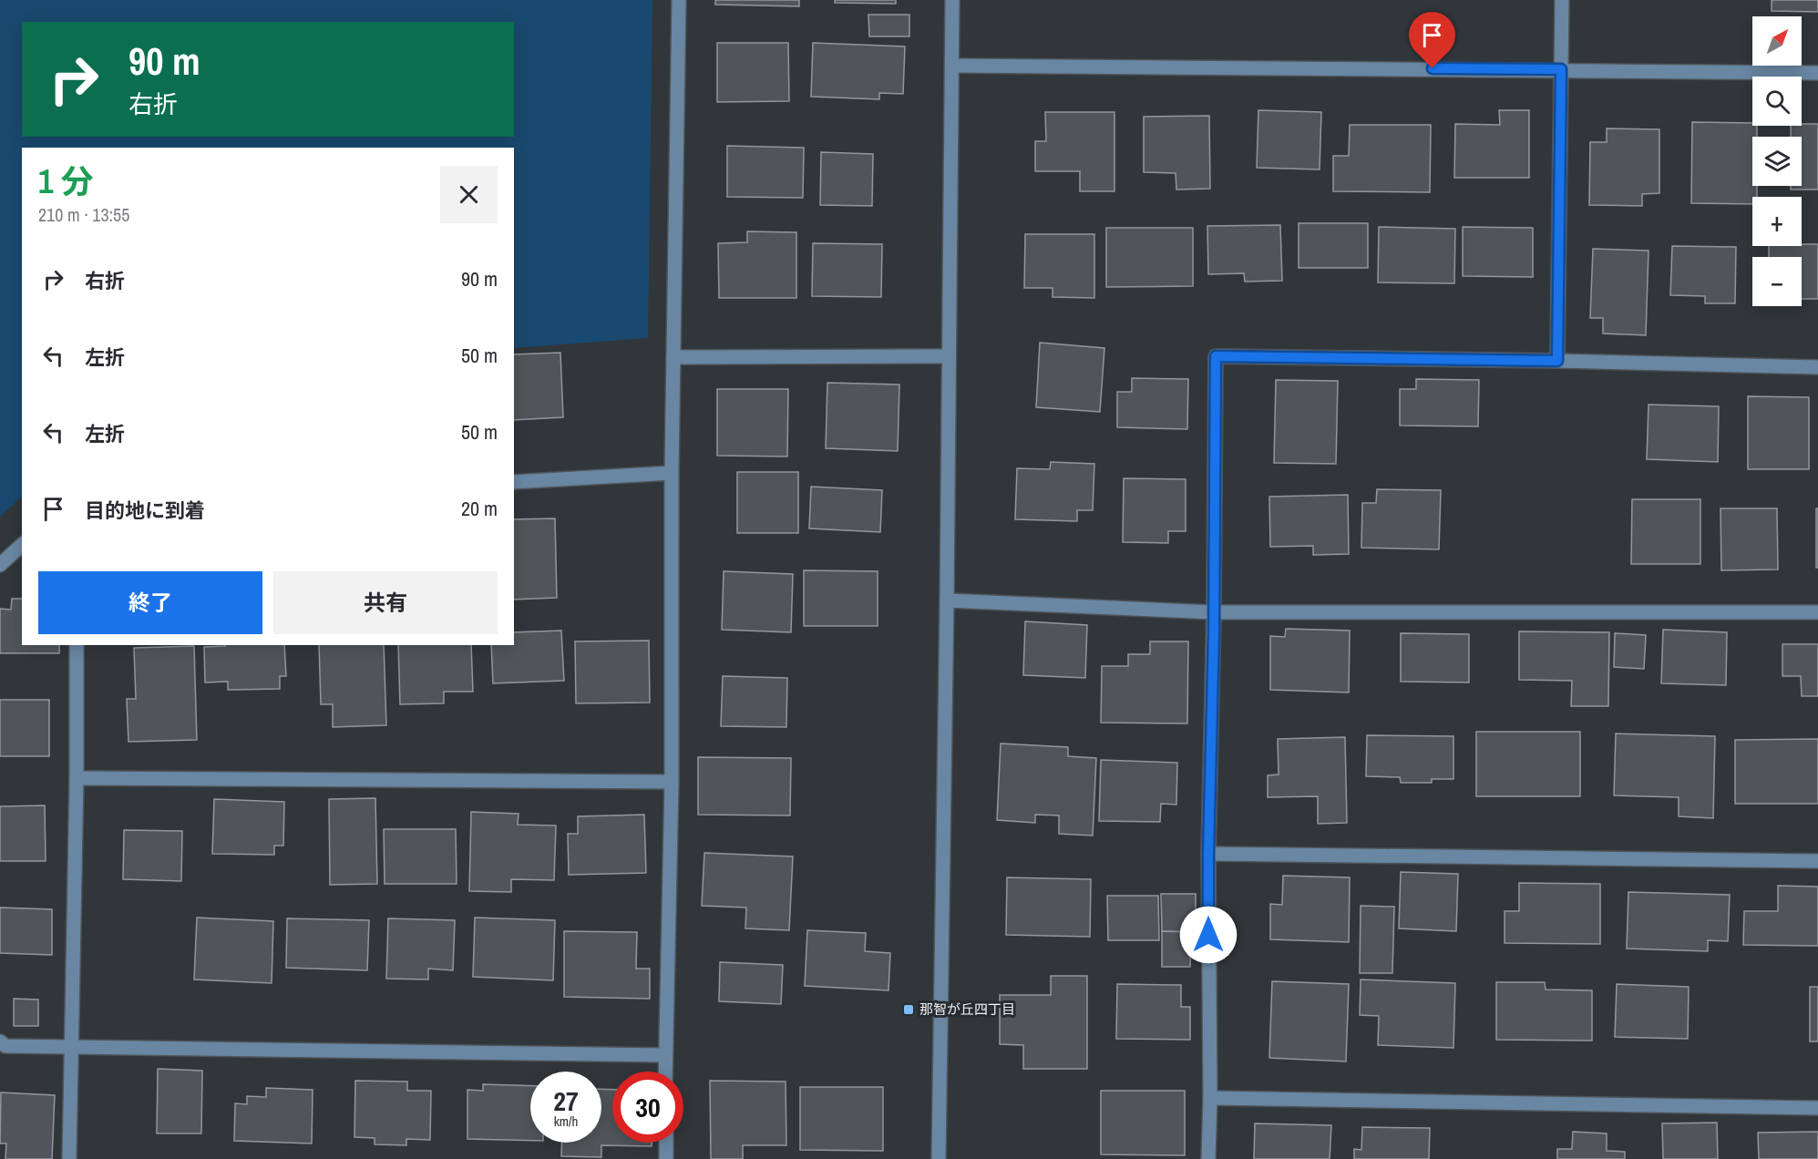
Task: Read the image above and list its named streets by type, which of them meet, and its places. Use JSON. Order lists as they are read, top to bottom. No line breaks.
{"places":{"transit":["那智が丘四丁目"]},"north":"top right","page":{"map_buttons":["+","−"],"turn":["90 m","右折"],"heading":["1 分","210 m · 13:55"],"list":[{"name":"右折","value":"90 m"},{"name":"左折","value":"50 m"},{"name":"左折","value":"50 m"},{"name":"目的地に到着","value":"20 m"}],"buttons":["終了","共有"],"speed":"27 km/h","limit":"30"}}
